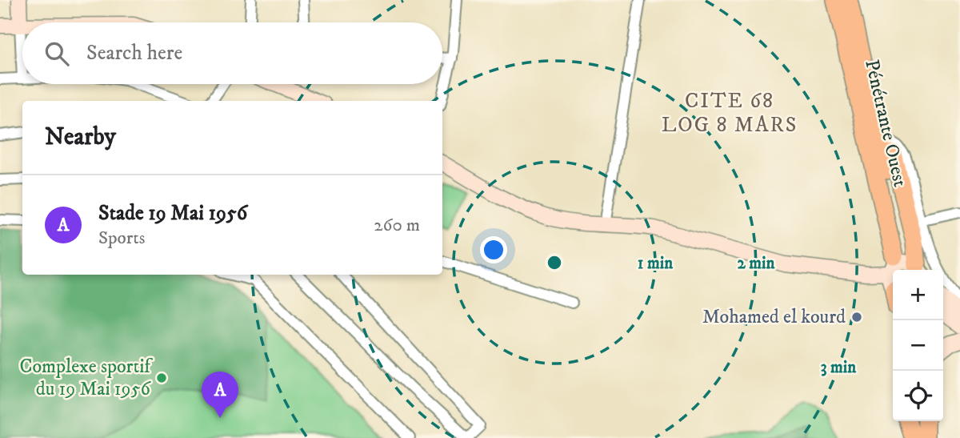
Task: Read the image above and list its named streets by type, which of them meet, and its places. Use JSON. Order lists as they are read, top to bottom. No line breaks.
{"streets":{"highway":["Pénétrante Ouest"]},"districts":["CITE 68 LOG 8 MARS"],"places":["Mohamed el kourd","Complexe sportif du 19 Mai 1956"],"page":{"search":"Search here","heading":"Nearby","list":[{"mark":"A","name":"Stade 19 Mai 1956","note":"Sports","value":"260 m"}],"map_buttons":["+","−"],"pins":"A"},"rings":["1 min","2 min","3 min"]}
